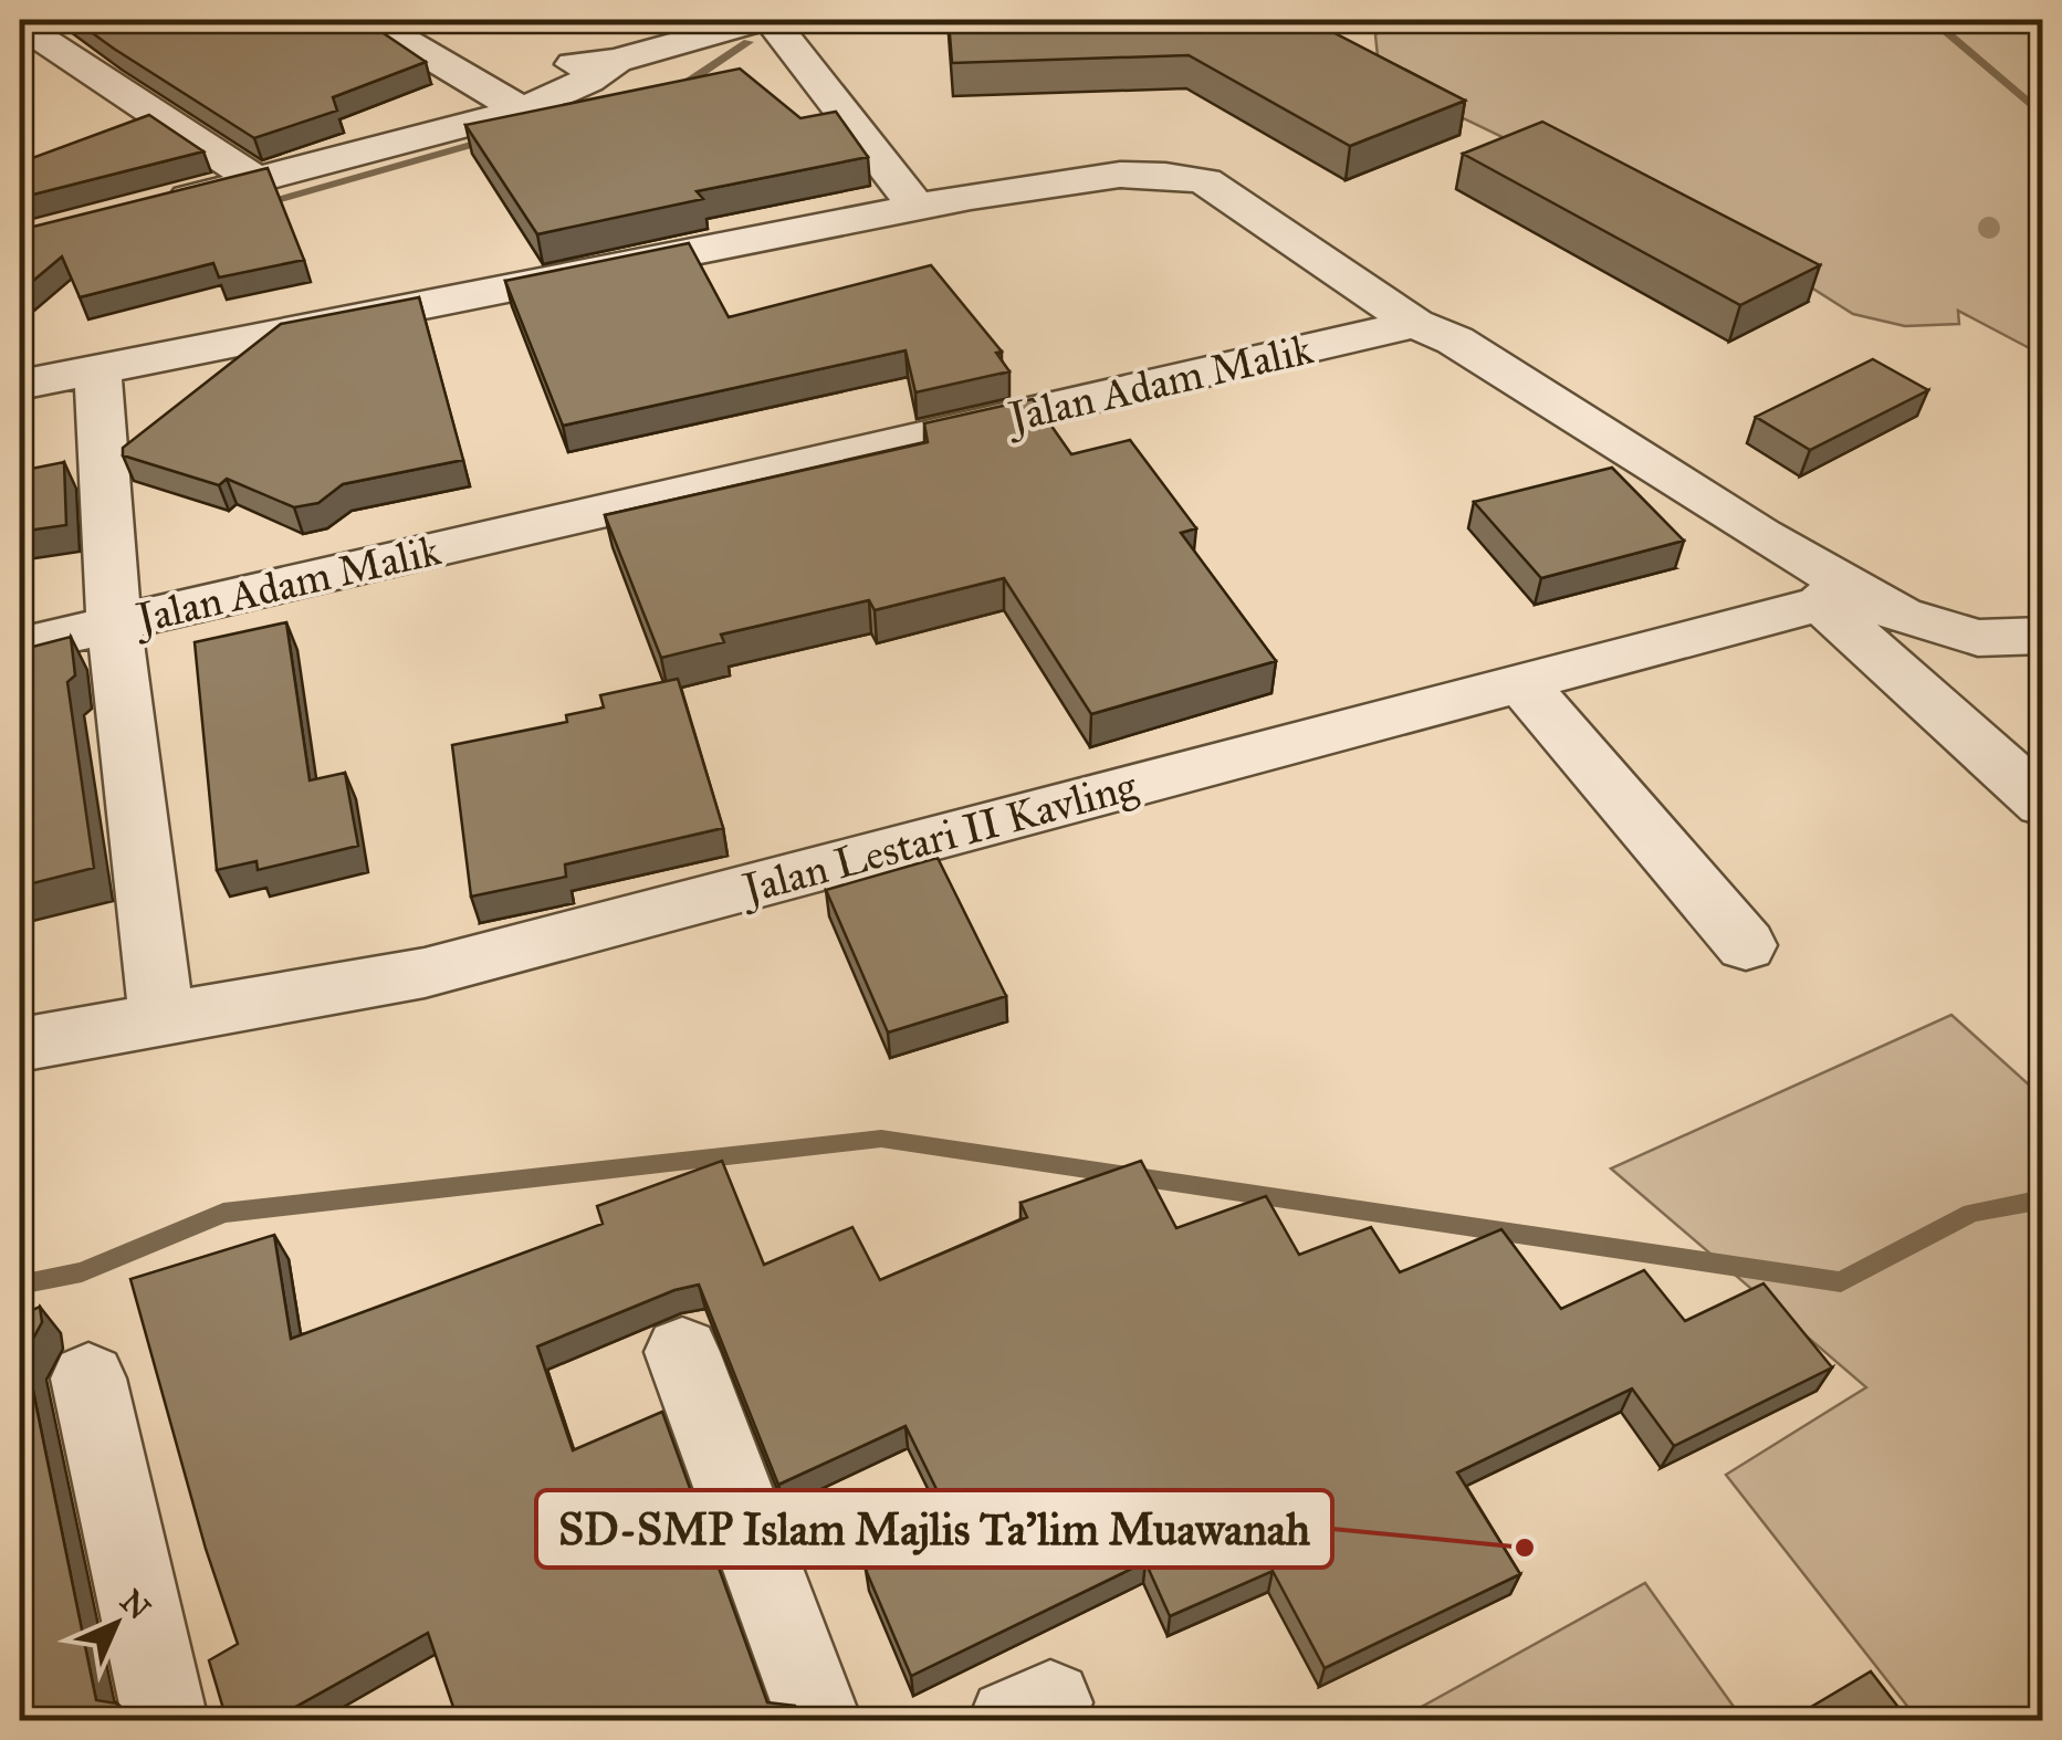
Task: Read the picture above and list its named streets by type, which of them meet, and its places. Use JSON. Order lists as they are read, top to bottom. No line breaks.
{"streets":{"street":["Jalan Adam Malik","Jalan Lestari II Kavling"]},"places":["SD-SMP Islam Majlis Ta'lim Muawanah"],"north":"top right"}
